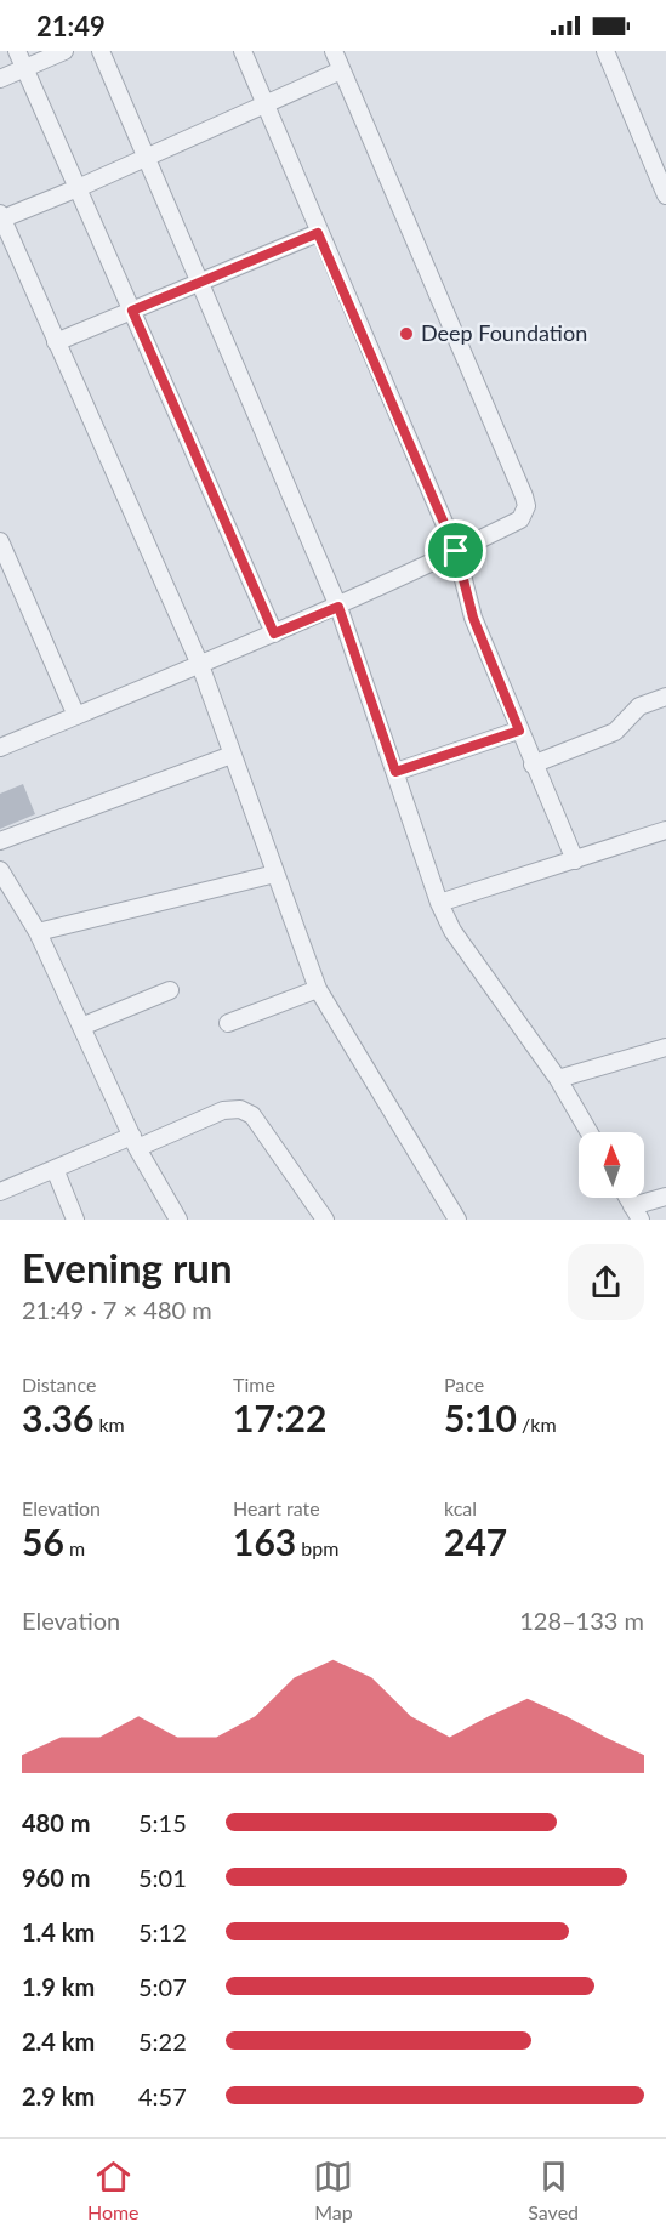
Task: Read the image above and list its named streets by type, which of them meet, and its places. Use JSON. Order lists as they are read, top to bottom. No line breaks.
{"places":["Deep Foundation"],"north":"top","page":{"status":"21:49","heading":["Evening run","21:49 · 7 × 480 m"],"stats":[["Distance","3.36 km"],["Time","17:22"],["Pace","5:10 /km"],["Elevation","56 m"],["Heart rate","163 bpm"],["kcal","247"]],"chart":["Elevation","128–133 m"],"list":[{"name":"480 m","note":"5:15"},{"name":"960 m","note":"5:01"},{"name":"1.4 km","note":"5:12"},{"name":"1.9 km","note":"5:07"},{"name":"2.4 km","note":"5:22"},{"name":"2.9 km","note":"4:57"}],"tabs":["Home","Map","Saved"]}}
